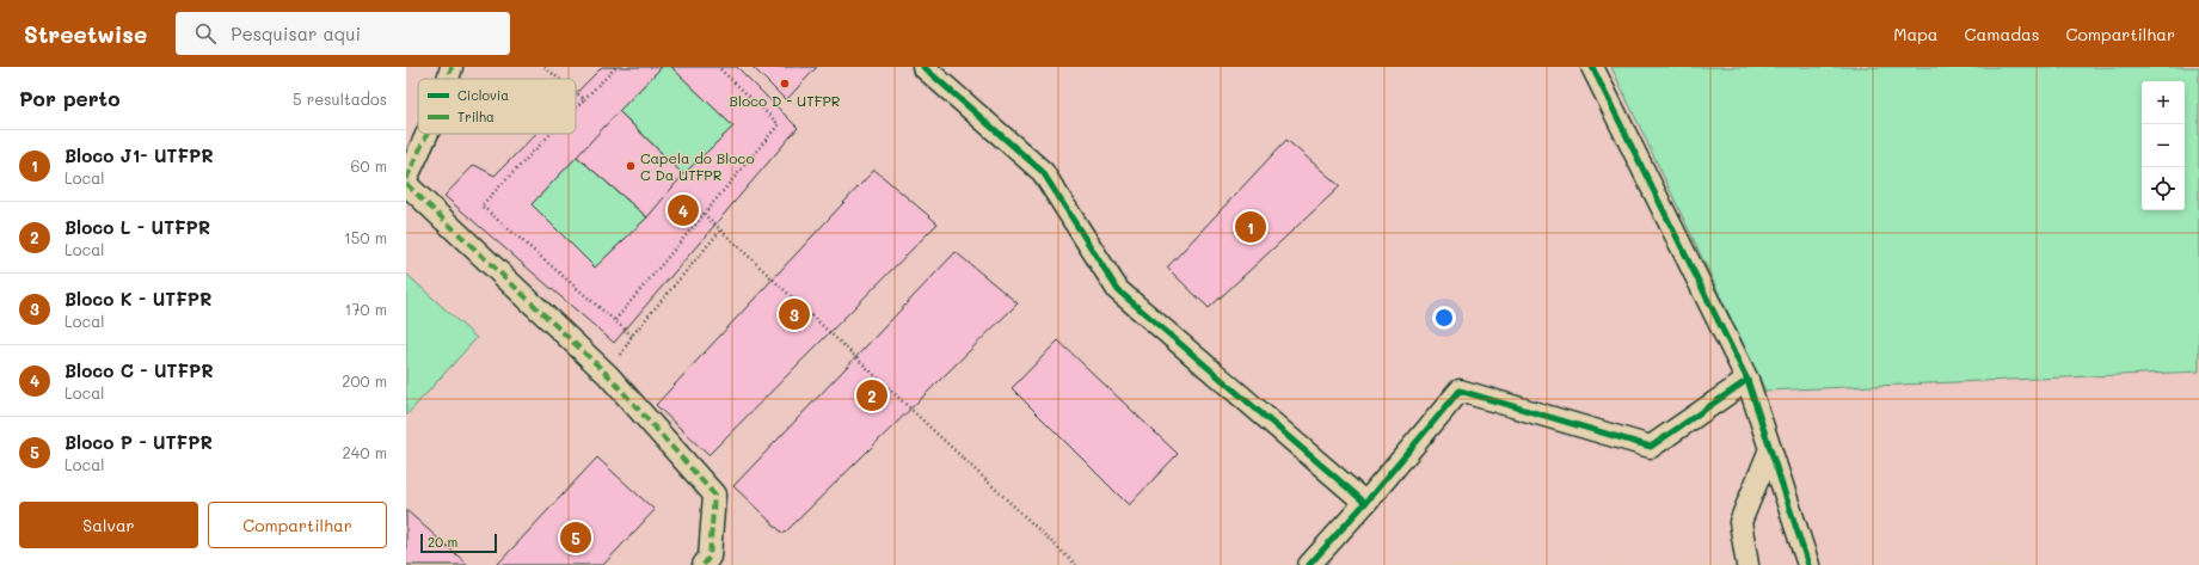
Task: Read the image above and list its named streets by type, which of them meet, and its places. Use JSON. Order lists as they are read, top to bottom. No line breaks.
{"places":["Bloco D - UTFPR","Capela do Bloco C Da UTFPR"],"legend":["Ciclovia","Trilha"],"scale_bar":"20 m","page":{"header":"Streetwise","search":"Pesquisar aqui","nav":["Mapa","Camadas","Compartilhar"],"heading":["Por perto","5 resultados"],"map_buttons":["+","−"],"list":[{"mark":"1","name":"Bloco J1- UTFPR","note":"Local","value":"60 m"},{"mark":"2","name":"Bloco L - UTFPR","note":"Local","value":"150 m"},{"mark":"3","name":"Bloco K - UTFPR","note":"Local","value":"170 m"},{"mark":"4","name":"Bloco C - UTFPR","note":"Local","value":"200 m"},{"mark":"5","name":"Bloco P - UTFPR","note":"Local","value":"240 m"}],"pins":["4","1","3","2","5"],"buttons":["Salvar","Compartilhar"],"scale":"20 m"}}
